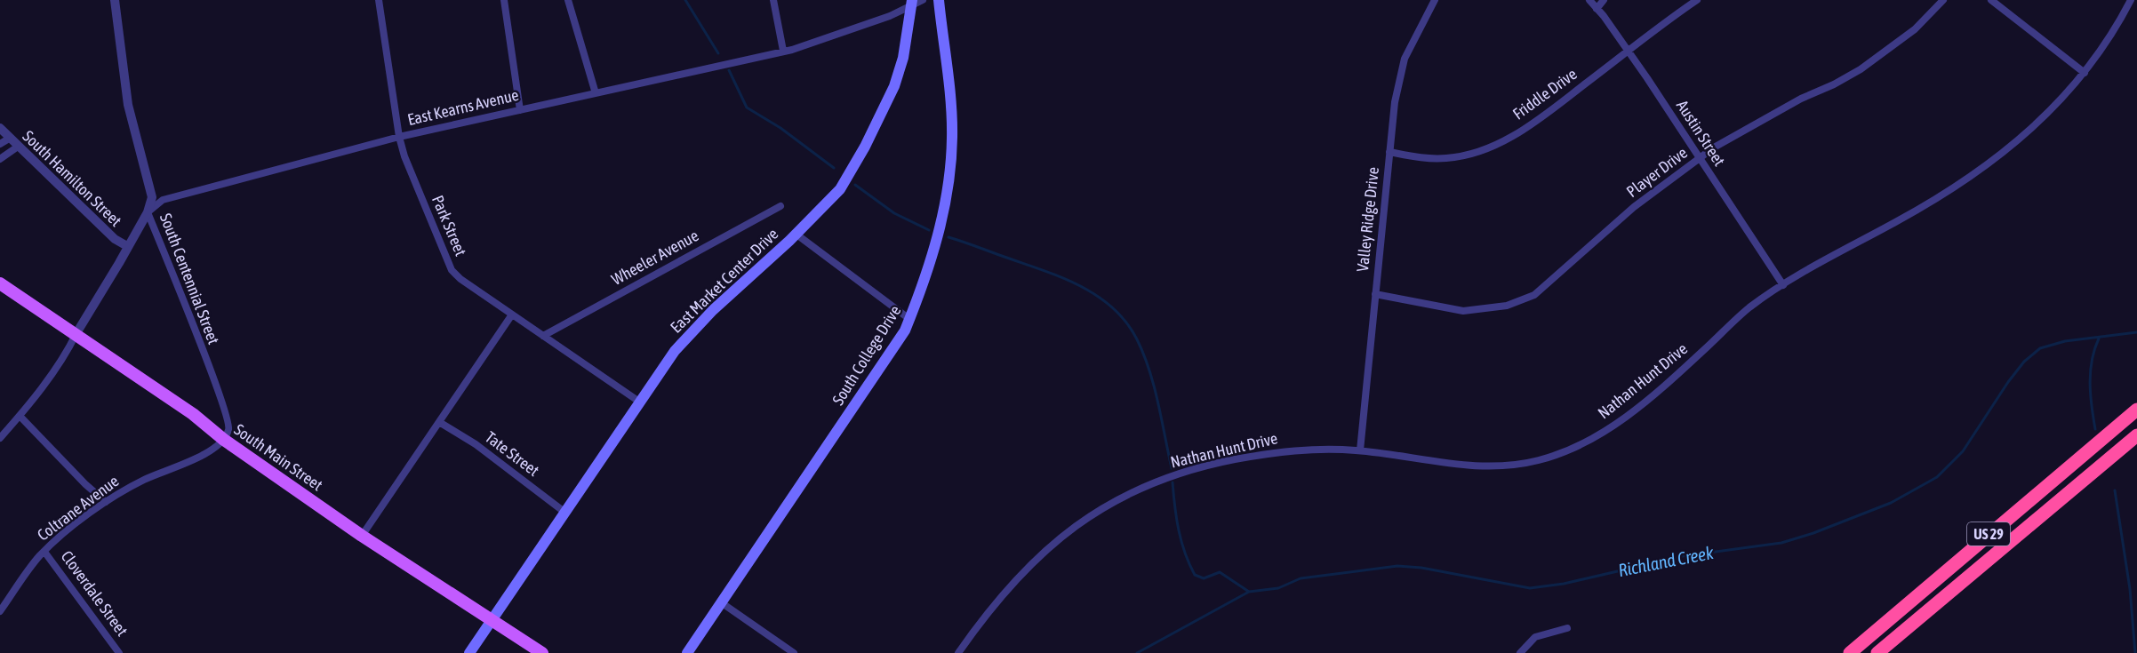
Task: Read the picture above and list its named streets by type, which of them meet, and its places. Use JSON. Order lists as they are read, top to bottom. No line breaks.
{"streets":{"highway":["US 29"],"main road":["East Market Center Drive","South College Drive","South Main Street"],"street":["Friddle Drive","East Kearns Avenue","Austin Street","Player Drive","South Hamilton Street","Valley Ridge Drive","Park Street","Wheeler Avenue","South Centennial Street","Nathan Hunt Drive","Tate Street","Coltrane Avenue","Cloverdale Street"]},"crossings":[["Friddle Drive","Austin Street"],["Friddle Drive","Valley Ridge Drive"],["East Kearns Avenue","South Hamilton Street"],["East Kearns Avenue","Park Street"],["East Kearns Avenue","South Centennial Street"],["East Kearns Avenue","East Market Center Drive"],["East Kearns Avenue","South Main Street"],["Austin Street","Player Drive"],["Austin Street","Nathan Hunt Drive"],["Player Drive","Valley Ridge Drive"],["Valley Ridge Drive","Nathan Hunt Drive"],["Park Street","Wheeler Avenue"],["Park Street","East Market Center Drive"],["South Centennial Street","South Main Street"],["South Centennial Street","Coltrane Avenue"],["East Market Center Drive","Tate Street"],["East Market Center Drive","South Main Street"],["South Main Street","Coltrane Avenue"],["Coltrane Avenue","Cloverdale Street"]],"water":["Richland Creek"]}
